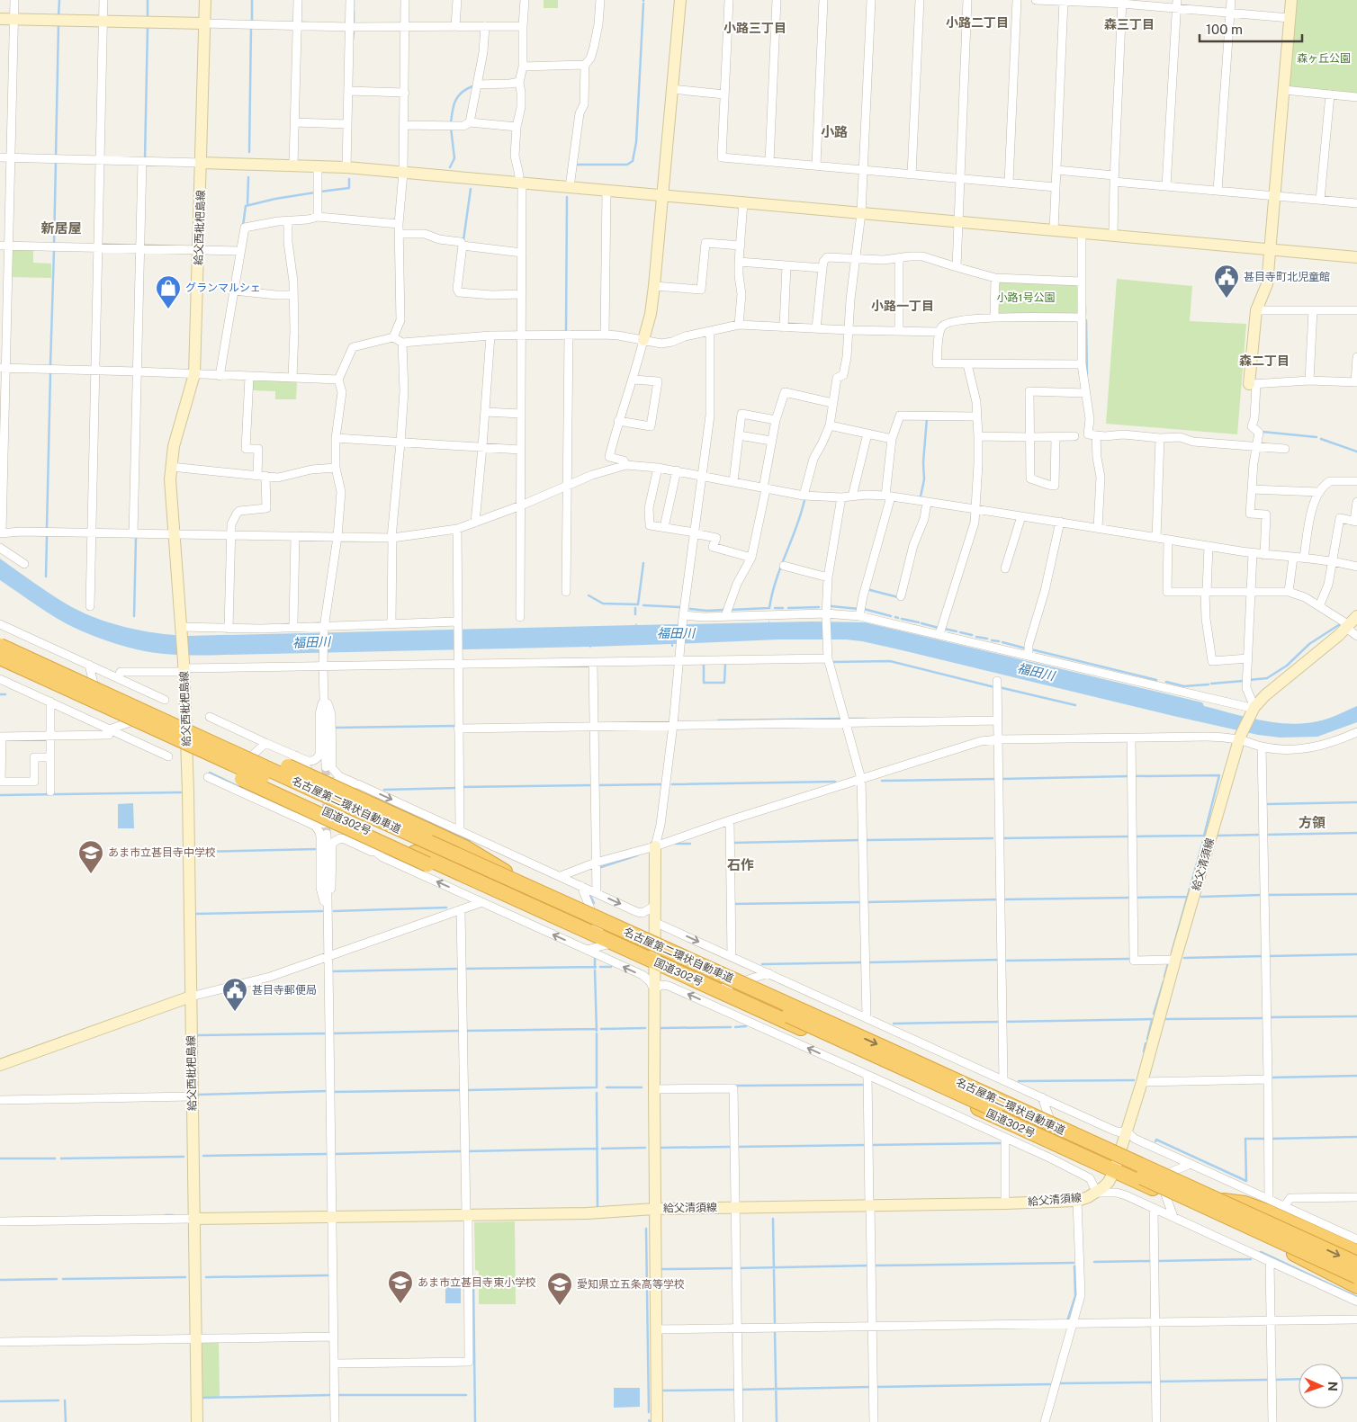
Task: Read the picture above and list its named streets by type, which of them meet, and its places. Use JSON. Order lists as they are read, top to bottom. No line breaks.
{"streets":{"highway":["名古屋第二環状自動車道","国道302号"],"street":["給父西枇杷島線","給父清須線"]},"crossings":[["給父西枇杷島線","国道302号"],["国道302号","給父清須線"]],"districts":["小路二丁目","森三丁目","小路三丁目","小路","新居屋","小路一丁目","森二丁目","方領","石作"],"water":["福田川"],"parks":["森ヶ丘公園","小路1号公園"],"places":{"public building":["甚目寺町北児童館","甚目寺郵便局"],"shop":["グランマルシェ"],"school or university":["あま市立甚目寺中学校","あま市立甚目寺東小学校","愛知県立五条高等学校"]},"scale_bar":"100 m","north":"right"}
